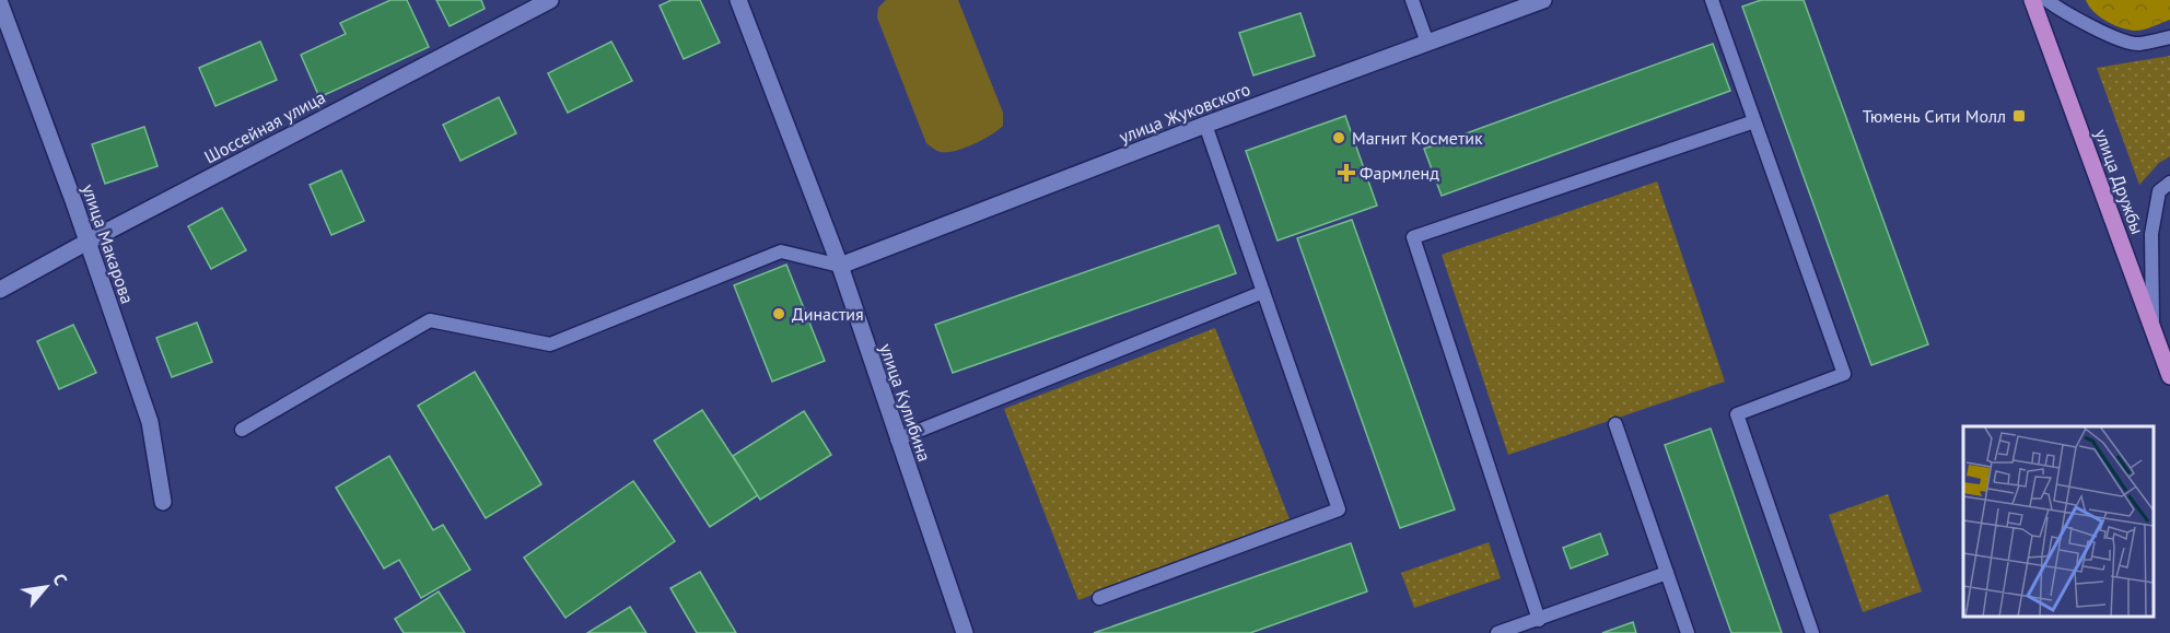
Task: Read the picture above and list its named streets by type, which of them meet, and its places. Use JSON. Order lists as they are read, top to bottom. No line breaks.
{"streets":{"main road":["улица Дружбы"],"street":["улица Жуковского","Шоссейная улица","улица Макарова","улица Кулибина"]},"crossings":[["улица Жуковского","улица Кулибина"],["Шоссейная улица","улица Макарова"]],"places":{"transit":["Тюмень Сити Молл"],"other":["Магнит Косметик","Династия"],"health":["Фармленд"]},"north":"top right"}
